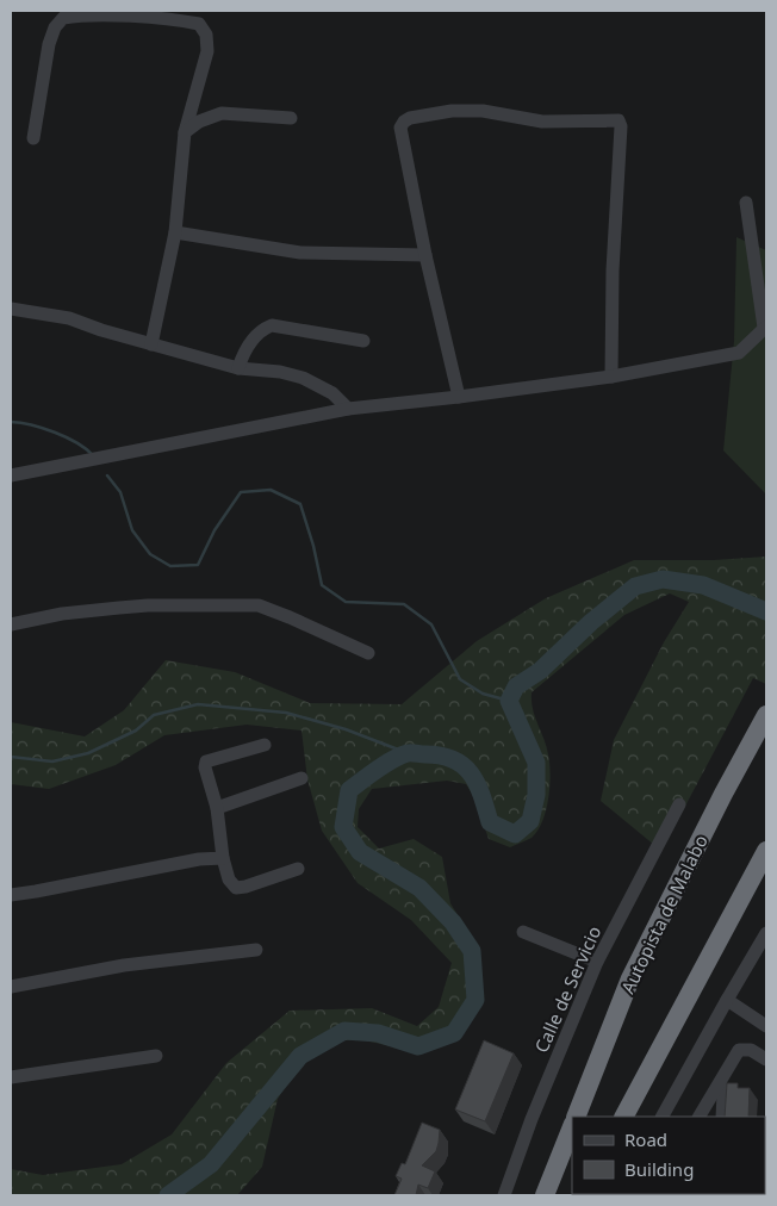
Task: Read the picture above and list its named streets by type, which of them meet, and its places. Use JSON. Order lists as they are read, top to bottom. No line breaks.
{"streets":{"highway":["Autopista de Malabo"],"street":["Calle de Servicio"]},"legend":["Road","Building"]}
